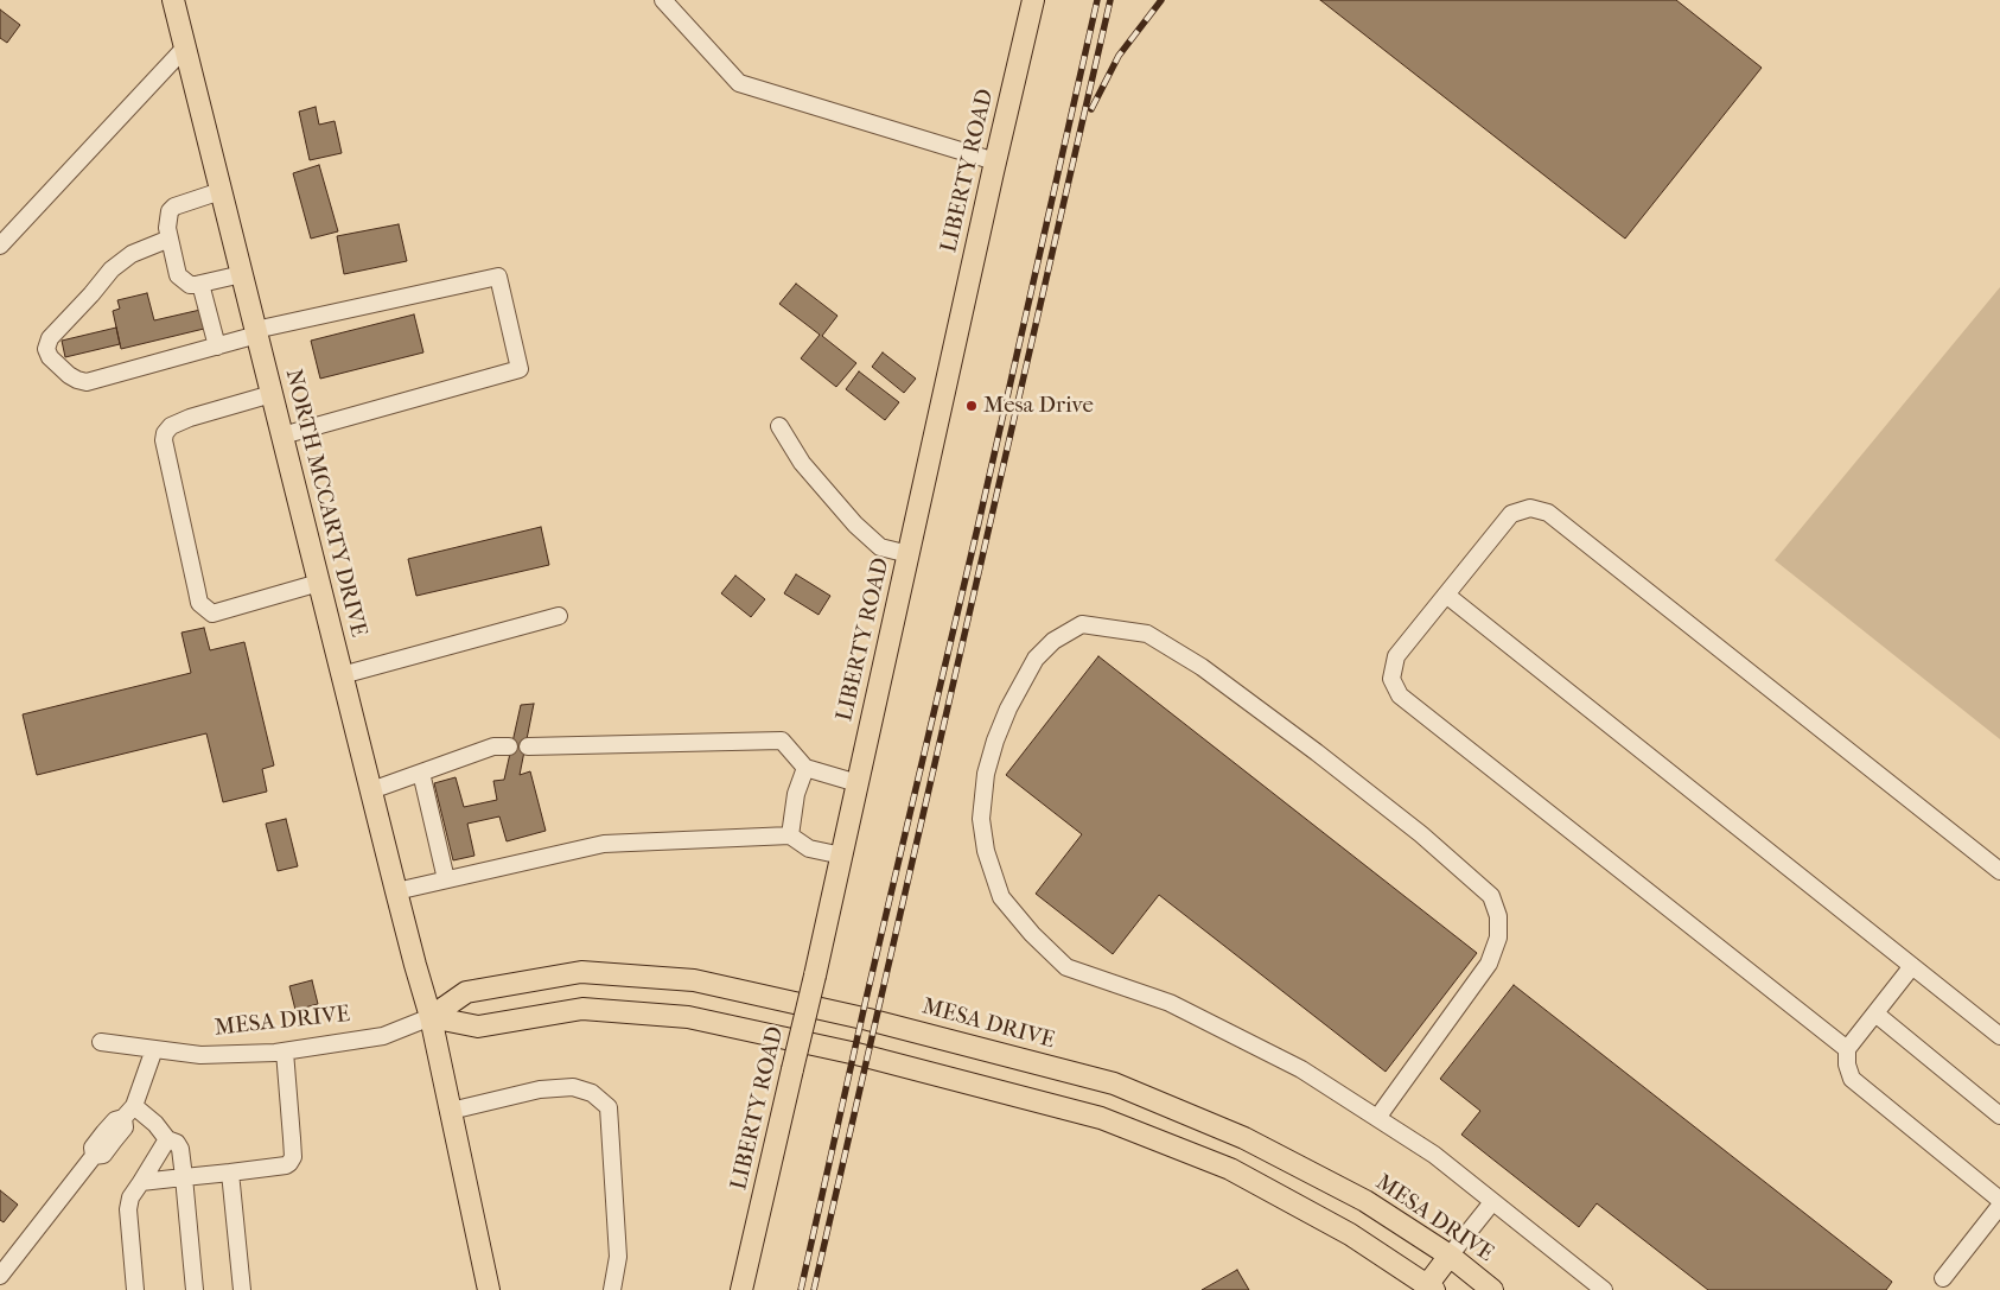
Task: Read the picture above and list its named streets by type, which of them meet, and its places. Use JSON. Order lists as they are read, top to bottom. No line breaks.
{"streets":{"main road":["LIBERTY ROAD","NORTH MCCARTY DRIVE","MESA DRIVE"]},"crossings":[["NORTH MCCARTY DRIVE","MESA DRIVE"]],"places":["Mesa Drive"]}
